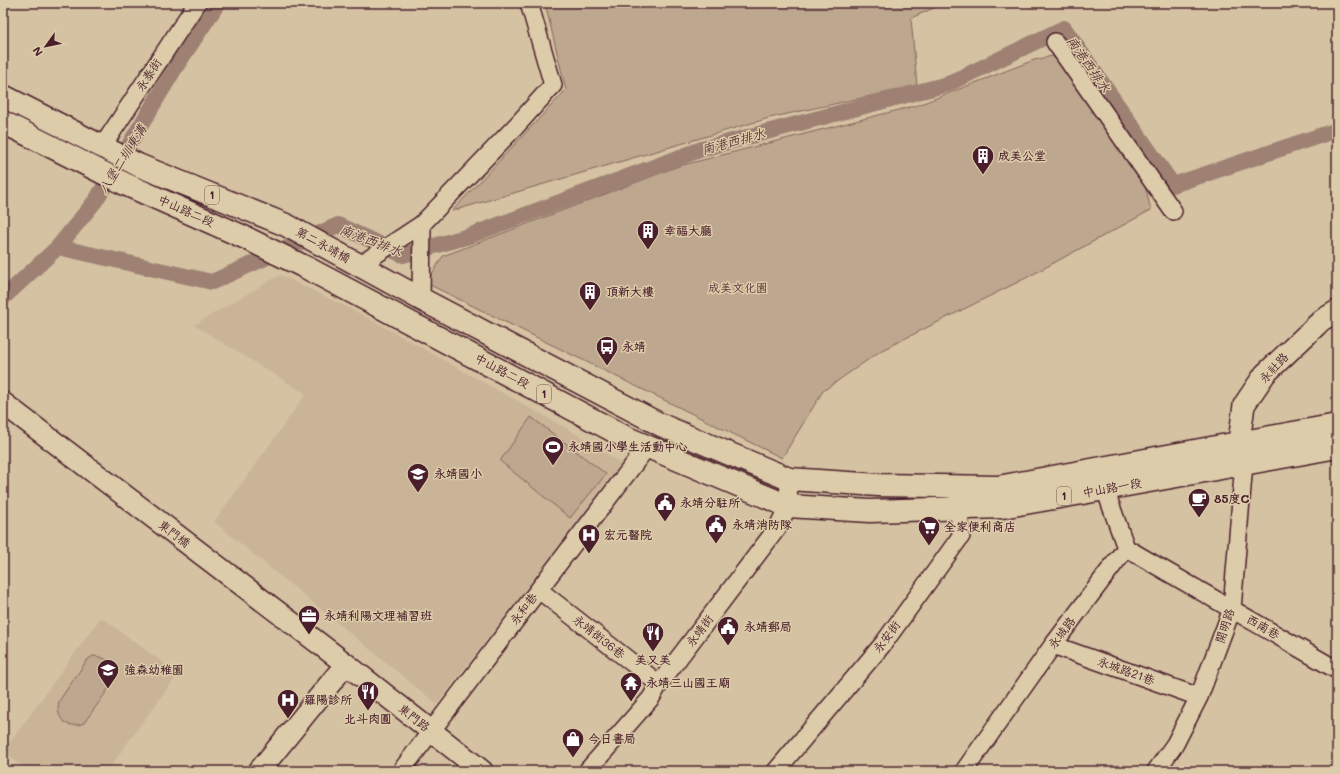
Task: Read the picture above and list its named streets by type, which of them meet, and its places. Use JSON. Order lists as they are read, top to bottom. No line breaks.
{"streets":{"main road":["1","中山路二段","第二永靖橋","中山路一段"],"street":["永泰街","永社路","東門橋","永和巷","開明路","西南巷","永靖街","永城路","永靖街36巷","永安街","永城路21巷","東門路"]},"crossings":[["永泰街","1"],["永泰街","中山路二段"],["1","中山路二段"],["1","第二永靖橋"],["1","中山路一段"],["1","永靖街"],["中山路二段","第二永靖橋"],["中山路二段","中山路一段"],["中山路二段","永和巷"],["中山路二段","永靖街"],["永社路","中山路一段"],["永社路","開明路"],["中山路一段","開明路"],["中山路一段","永靖街"],["中山路一段","永安街"],["東門橋","東門路"],["永和巷","永靖街36巷"],["永和巷","東門路"],["開明路","西南巷"],["開明路","永城路21巷"],["西南巷","永城路"],["永靖街","永靖街36巷"],["永城路","永城路21巷"]],"water":["南港西排水","八堡二圳東溝"],"parks":["成美文化園"],"places":{"building":["成美公堂","幸福大廳","頂新大樓"],"bus stop":["永靖"],"sports":["永靖國小學生活動中心"],"school or university":["永靖國小","強森幼稚園"],"cafe":["85度C"],"public building":["永靖分駐所","永靖消防隊","永靖郵局"],"supermarket":["全家便利商店"],"hospital":["宏元醫院","羅陽診所"],"office":["永靖利陽文理補習班"],"restaurant":["美又美","北斗肉圓"],"temple":["永靖三山國王廟"],"shop":["今日書局"]},"north":"bottom left"}
